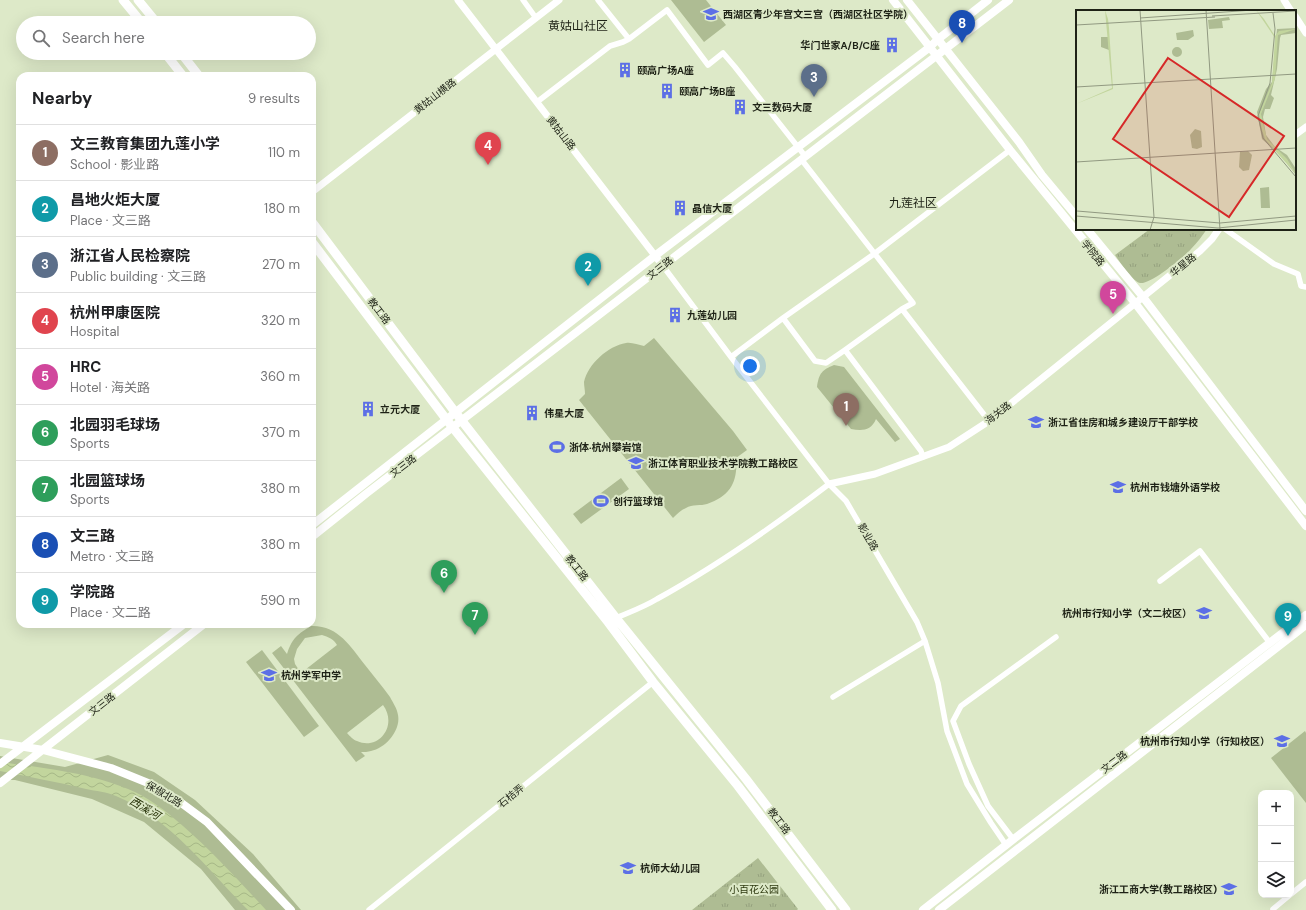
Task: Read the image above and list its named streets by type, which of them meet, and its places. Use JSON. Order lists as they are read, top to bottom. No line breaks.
{"streets":{"main road":["学院路","文三路","教工路","文二路","保俶北路"],"street":["黄姑山横路","黄姑山路","华星路","海关路","影业路","石桔弄"]},"crossings":[["黄姑山横路","黄姑山路"],["黄姑山路","文三路"],["黄姑山路","影业路"],["学院路","华星路"],["学院路","文三路"],["学院路","海关路"],["华星路","海关路"],["文三路","教工路"],["文三路","影业路"],["文三路","保俶北路"],["教工路","石桔弄"],["海关路","影业路"],["影业路","文二路"]],"districts":["黄姑山社区","九莲社区"],"water":["西溪河"],"parks":["小百花公园"],"places":{"school or university":["西湖区青少年宫文三宫（西湖区社区学院）","浙江省住房和城乡建设厅干部学校","浙江体育职业技术学院教工路校区","杭州市钱塘外语学校","杭州市行知小学（文二校区）","杭州学军中学","杭州市行知小学（行知校区）","杭师大幼儿园","浙江工商大学(教工路校区)"],"building":["华门世家A/B/C座","颐高广场A座","颐高广场B座","文三数码大厦","晶信大厦","九莲幼儿园","立元大厦","伟星大厦"],"sports":["浙体·杭州攀岩馆","创行篮球馆"]},"page":{"pins":["8","3","4","2","5","1","6","7","9"],"search":"Search here","heading":["Nearby","9 results"],"list":[{"mark":"1","name":"文三教育集团九莲小学","note":"School · 影业路","value":"110 m"},{"mark":"2","name":"昌地火炬大厦","note":"Place · 文三路","value":"180 m"},{"mark":"3","name":"浙江省人民检察院","note":"Public building · 文三路","value":"270 m"},{"mark":"4","name":"杭州甲康医院","note":"Hospital","value":"320 m"},{"mark":"5","name":"HRC","note":"Hotel · 海关路","value":"360 m"},{"mark":"6","name":"北园羽毛球场","note":"Sports","value":"370 m"},{"mark":"7","name":"北园篮球场","note":"Sports","value":"380 m"},{"mark":"8","name":"文三路","note":"Metro · 文三路","value":"380 m"},{"mark":"9","name":"学院路","note":"Place · 文二路","value":"590 m"}],"map_buttons":["+","−"]}}
